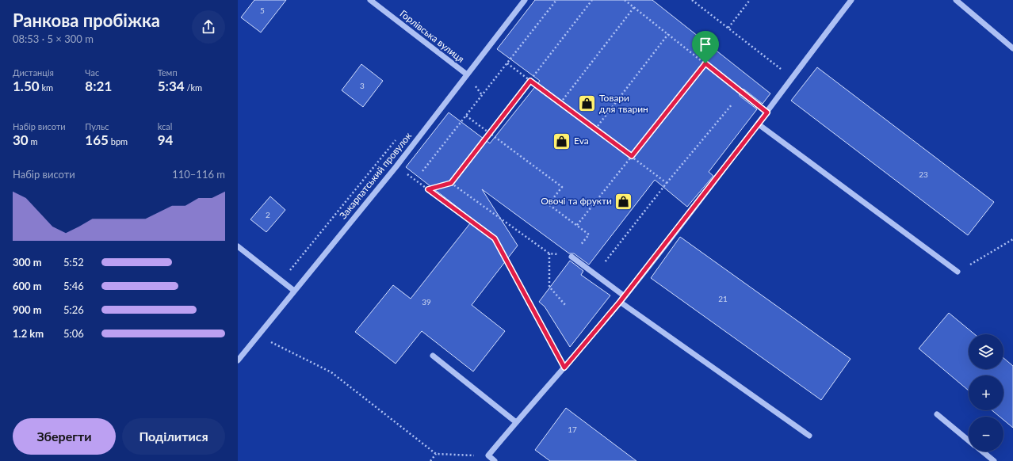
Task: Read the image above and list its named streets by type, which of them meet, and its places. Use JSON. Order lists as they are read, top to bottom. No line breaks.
{"streets":{"street":["Горлівська вулиця","Закарпатський провулок"]},"crossings":[["Горлівська вулиця","Закарпатський провулок"]],"places":{"shop":["Товари для тварин","Eva","Овочі та фрукти"]},"house_numbers":["5","3","23","2","21","39","17"],"page":{"heading":["Ранкова пробіжка","08:53 · 5 × 300 m"],"stats":[["Дистанція","1.50 km"],["Час","8:21"],["Темп","5:34 /km"],["Набір висоти","30 m"],["Пульс","165 bpm"],["kcal","94"]],"chart":["Набір висоти","110–116 m"],"list":[{"name":"300 m","note":"5:52"},{"name":"600 m","note":"5:46"},{"name":"900 m","note":"5:26"},{"name":"1.2 km","note":"5:06"}],"map_buttons":["+","−"],"buttons":["Зберегти","Поділитися"]}}
